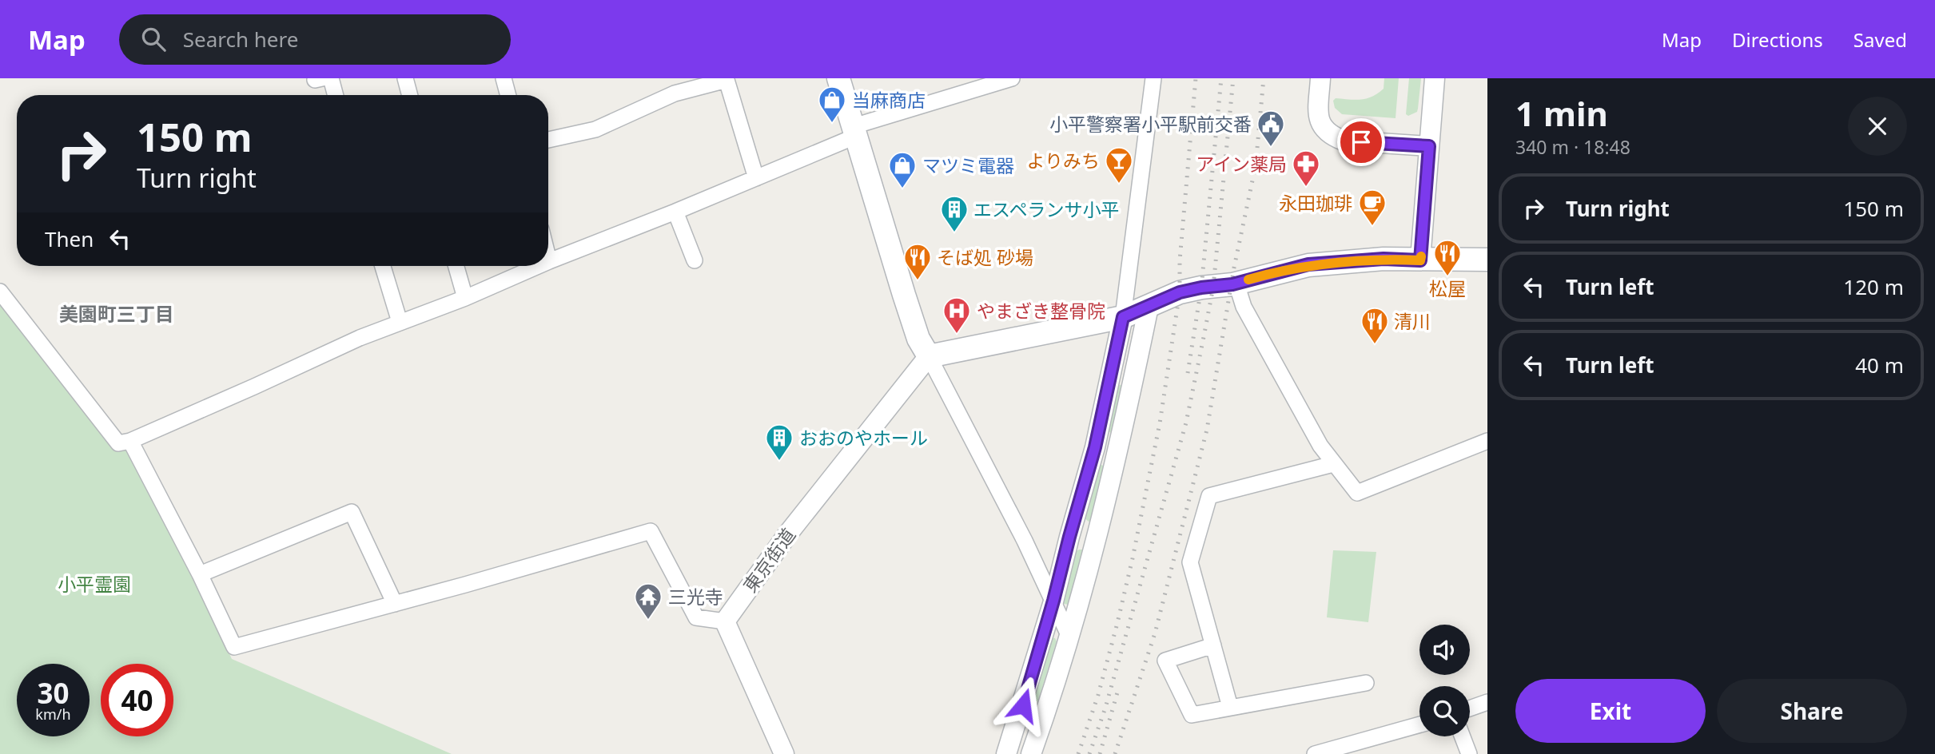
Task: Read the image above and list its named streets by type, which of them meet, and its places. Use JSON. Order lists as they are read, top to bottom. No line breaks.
{"streets":{"street":["東京街道"]},"districts":["美園町三丁目"],"parks":["小平霊園"],"places":{"shop":["当麻商店","マツミ電器"],"public building":["小平警察署小平駅前交番"],"bar":["よりみち"],"pharmacy":["アイン薬局"],"cafe":["永田珈琲"],"building":["エスペランサ小平","おおのやホール"],"restaurant":["松屋","そば処 砂場","清川"],"hospital":["やまざき整骨院"],"temple":["三光寺"]},"page":{"header":"Map","search":"Search here","nav":["Map","Directions","Saved"],"heading":["1 min","340 m · 18:48"],"turn":["150 m","Turn right"],"list":[{"name":"Turn right","value":"150 m"},{"name":"Turn left","value":"120 m"},{"name":"Turn left","value":"40 m"}],"then":"Then","speed":"30 km/h","limit":"40","buttons":["Exit","Share"]}}
